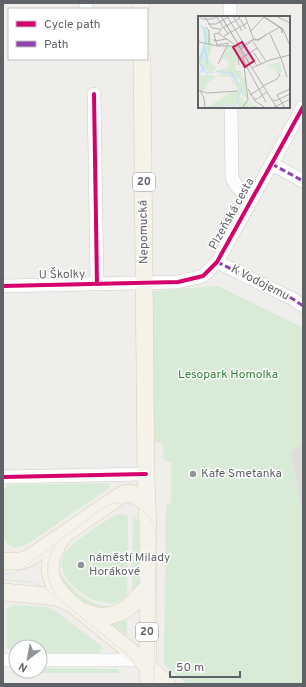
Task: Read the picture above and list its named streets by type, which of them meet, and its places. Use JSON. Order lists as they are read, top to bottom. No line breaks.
{"streets":{"main road":["20","Nepomucká"],"street":["Plzeňská cesta","U Školky","K Vodojemu"]},"crossings":[["20","Nepomucká"],["Plzeňská cesta","Nepomucká"],["Plzeňská cesta","U Školky"],["Plzeňská cesta","K Vodojemu"],["Nepomucká","U Školky"]],"parks":["Lesopark Homolka"],"places":["Kafe Smetanka","náměstí Milady Horákové"],"legend":["Cycle path","Path"],"scale_bar":"50 m","north":"bottom left"}
